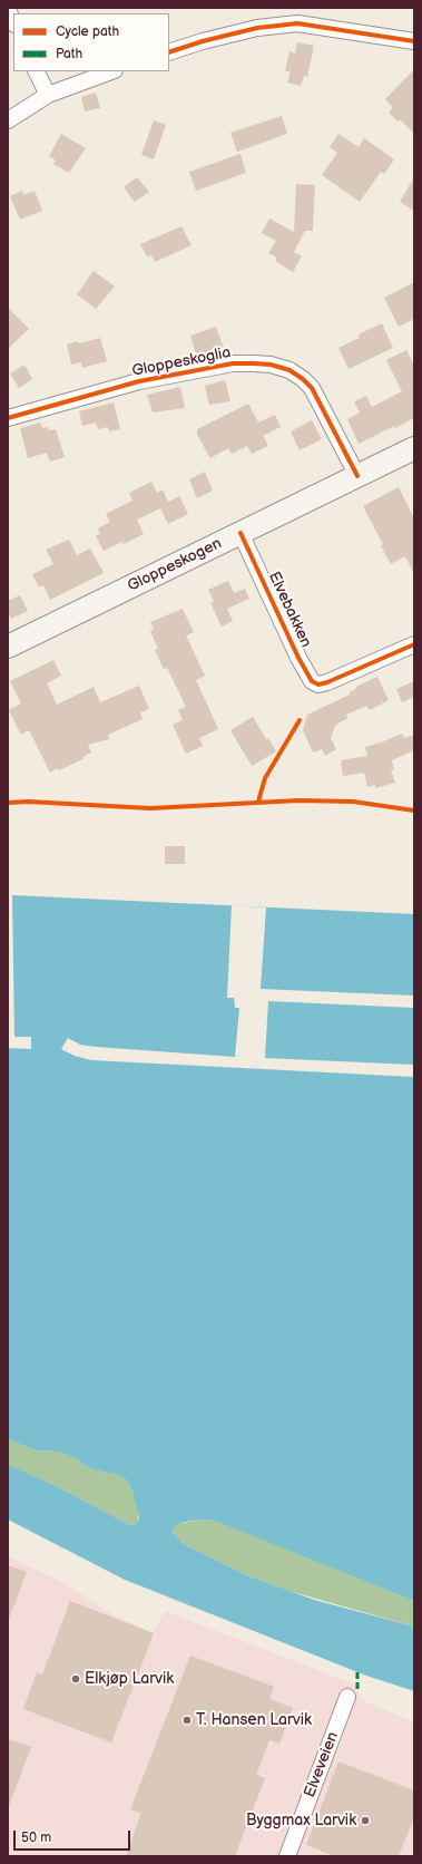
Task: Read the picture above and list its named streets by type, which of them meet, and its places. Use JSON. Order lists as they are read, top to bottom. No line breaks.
{"streets":{"main road":["Gloppeskogen"],"street":["Gloppeskoglia","Elvebakken","Elveveien"]},"crossings":[["Gloppeskoglia","Gloppeskogen"],["Gloppeskogen","Elvebakken"]],"places":["Elkjøp Larvik","T. Hansen Larvik","Byggmax Larvik"],"legend":["Cycle path","Path"],"scale_bar":"50 m"}
